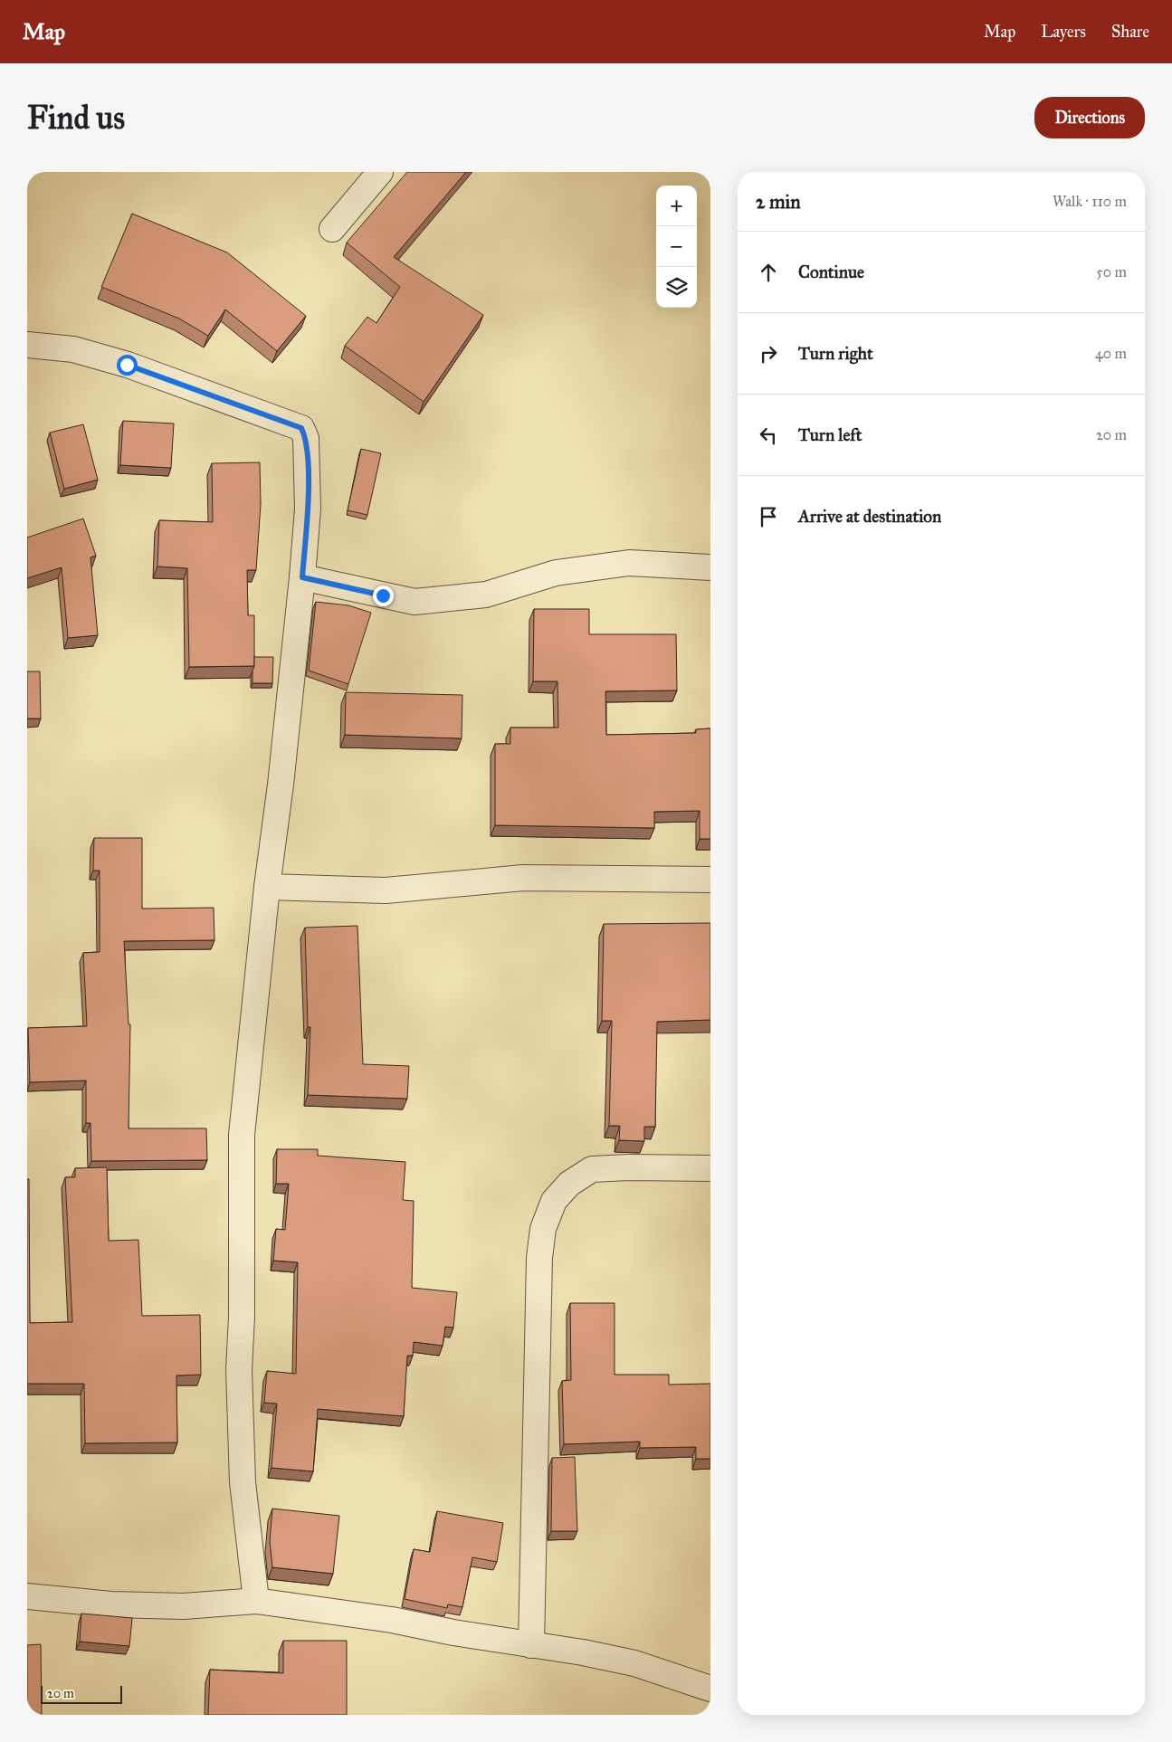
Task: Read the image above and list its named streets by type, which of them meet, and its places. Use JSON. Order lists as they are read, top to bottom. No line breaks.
{"scale_bar":"20 m","page":{"header":"Map","nav":["Map","Layers","Share"],"buttons":"Directions","title":"Find us","heading":["2 min","Walk · 110 m"],"map_buttons":["+","−"],"list":[["Continue","50 m"],["Turn right","40 m"],["Turn left","20 m"],"Arrive at destination"],"scale":"20 m"}}
